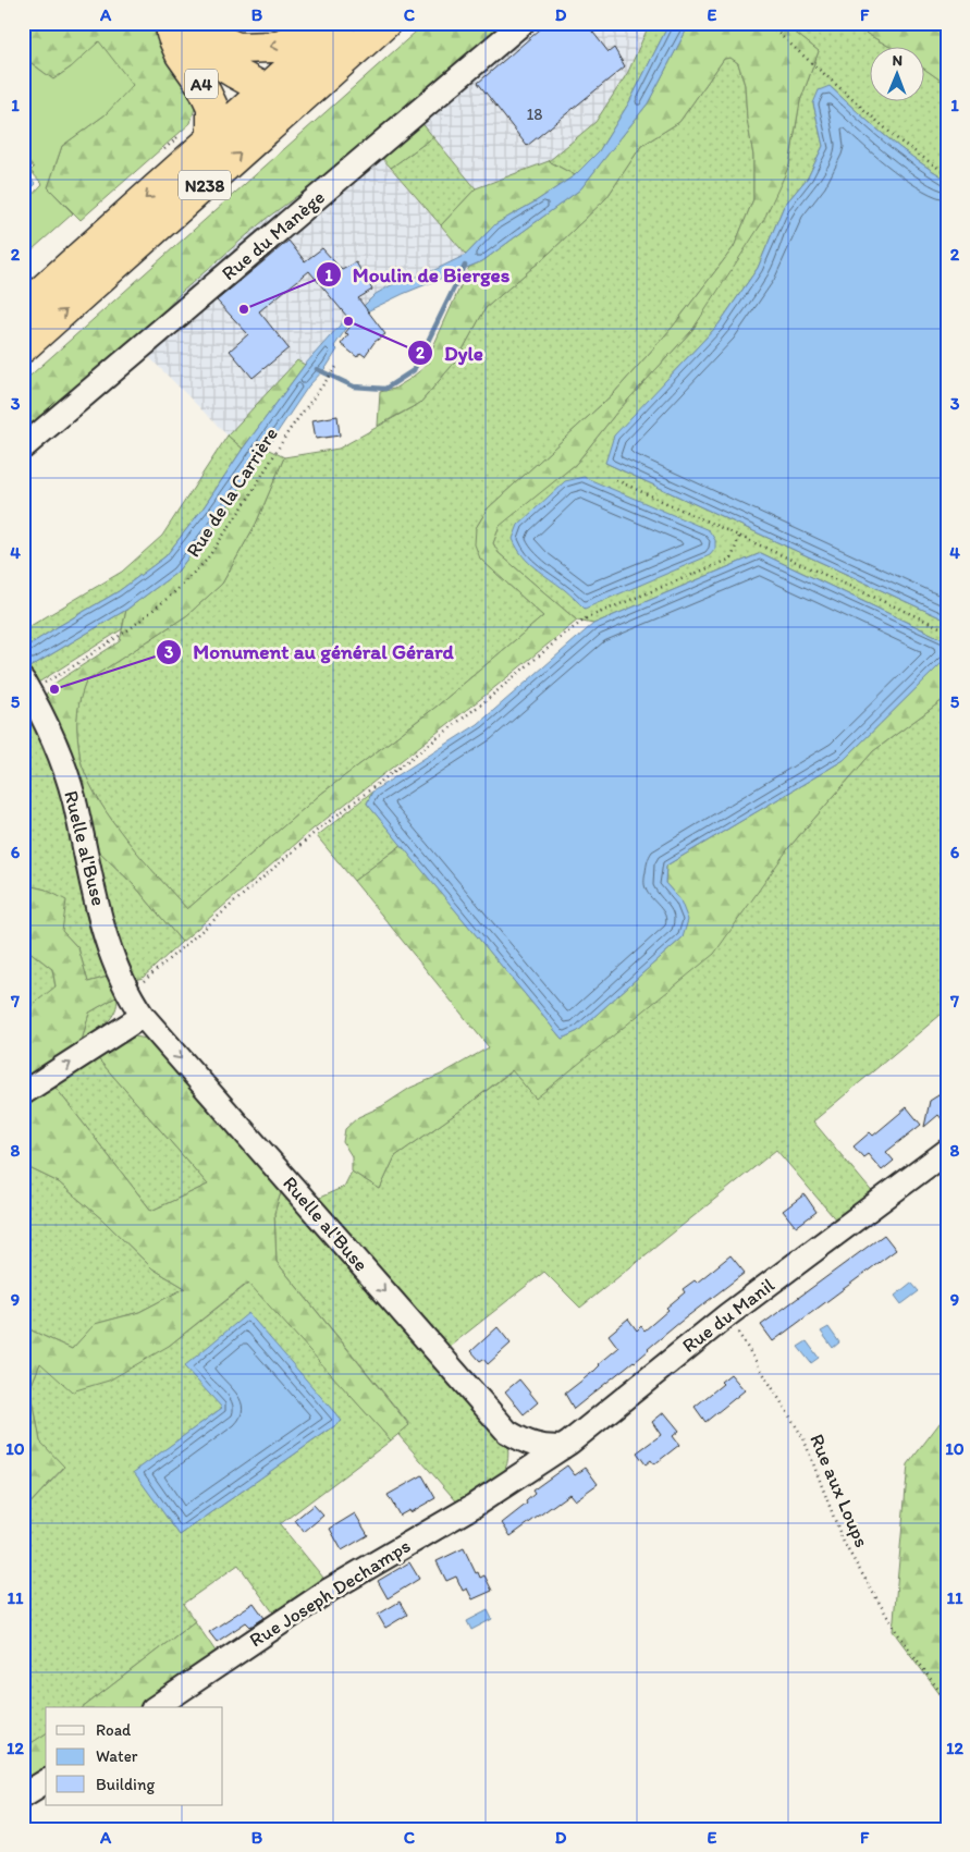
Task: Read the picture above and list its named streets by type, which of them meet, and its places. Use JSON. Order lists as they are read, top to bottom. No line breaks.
{"streets":{"highway":["A4","N238"],"street":["Rue du Manège","Ruelle al'Buse","Rue du Manil","Rue Joseph Dechamps"],"path":["Rue de la Carrière","Rue aux Loups"]},"crossings":[["A4","N238"],["Rue de la Carrière","Ruelle al'Buse"],["Ruelle al'Buse","Rue du Manil"],["Ruelle al'Buse","Rue Joseph Dechamps"],["Rue du Manil","Rue aux Loups"],["Rue du Manil","Rue Joseph Dechamps"]],"one_way":["Ruelle al'Buse"],"places":["Moulin de Bierges","Dyle","Monument au général Gérard"],"house_numbers":["18"],"legend":["Road","Water","Building"],"north":"top","grid":{"columns":["A","B","C","D","E","F"],"rows":["1","2","3","4","5","6","7","8","9","10","11","12"]}}
